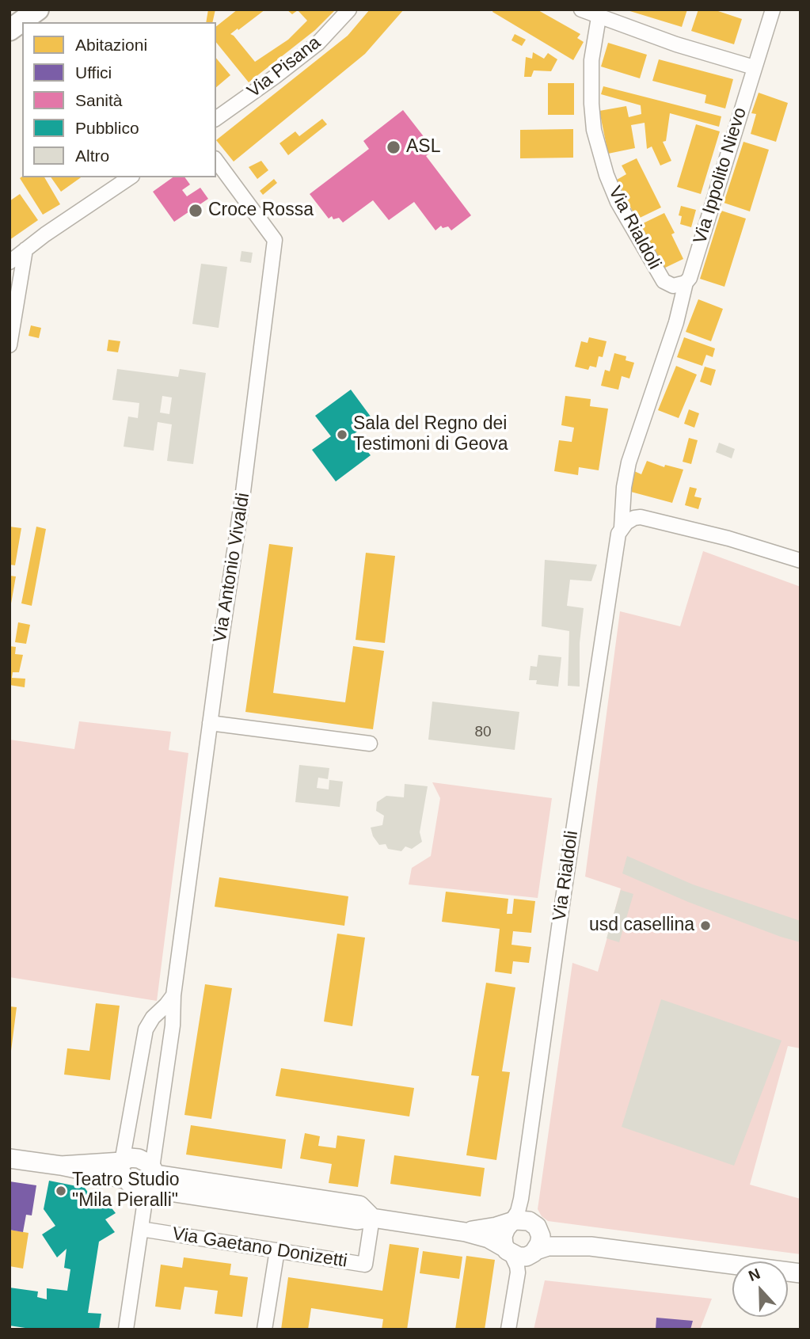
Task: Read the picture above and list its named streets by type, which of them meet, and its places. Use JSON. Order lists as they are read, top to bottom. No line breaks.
{"streets":{"street":["Via Pisana","Via Ippolito Nievo","Via Rialdoli","Via Antonio Vivaldi","Via Gaetano Donizetti"]},"crossings":[["Via Ippolito Nievo","Via Rialdoli"],["Via Antonio Vivaldi","Via Gaetano Donizetti"]],"places":["ASL","Croce Rossa","Sala del Regno dei Testimoni di Geova","usd casellina","Teatro Studio \"Mila Pieralli\""],"house_numbers":["80"],"legend":["Abitazioni","Uffici","Sanità","Pubblico","Altro"],"north":"top"}
